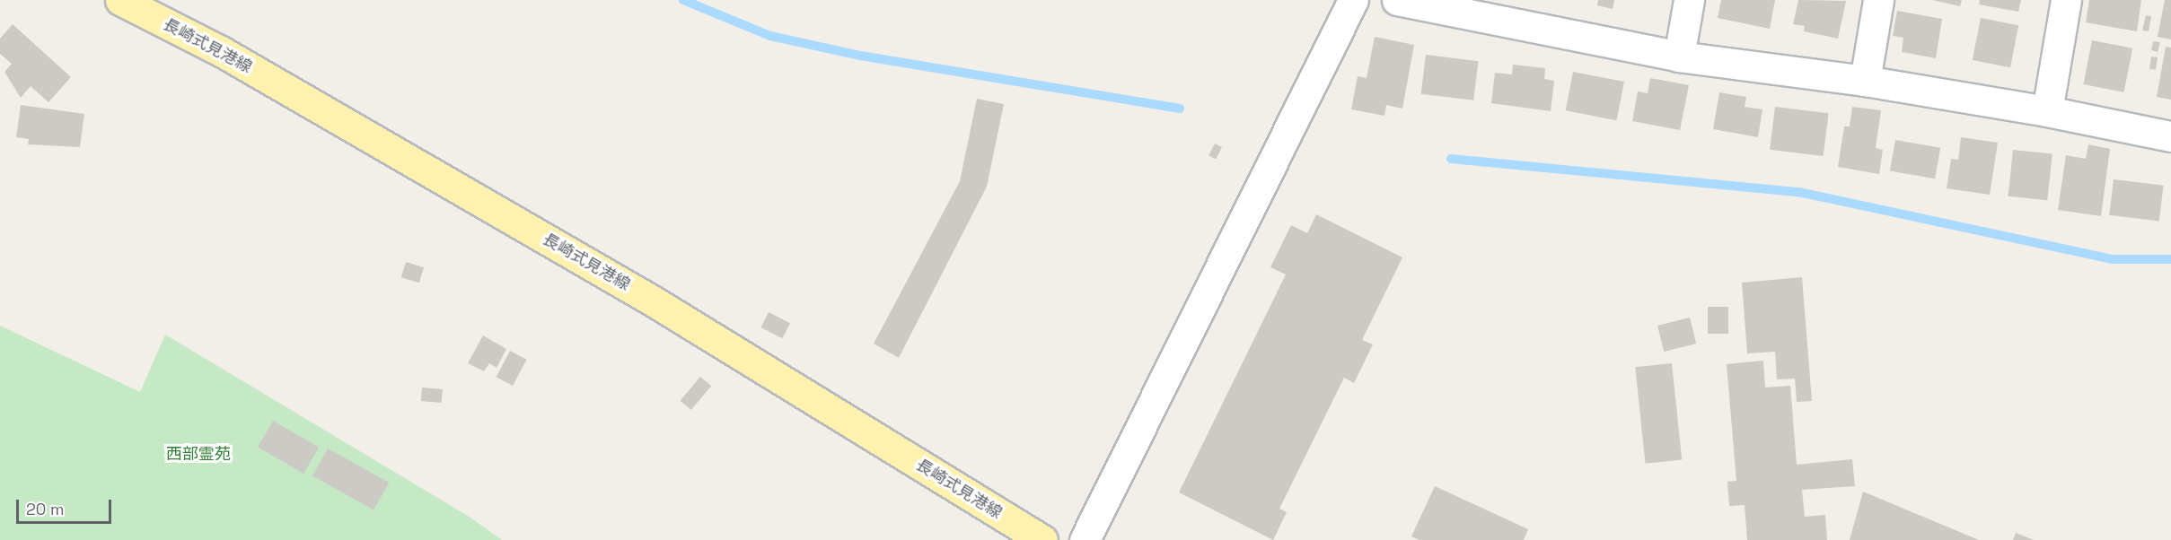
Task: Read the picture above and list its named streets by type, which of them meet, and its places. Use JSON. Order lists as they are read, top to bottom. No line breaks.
{"streets":{"main road":["長崎式見港線"]},"parks":["西部霊苑"],"scale_bar":"20 m"}
